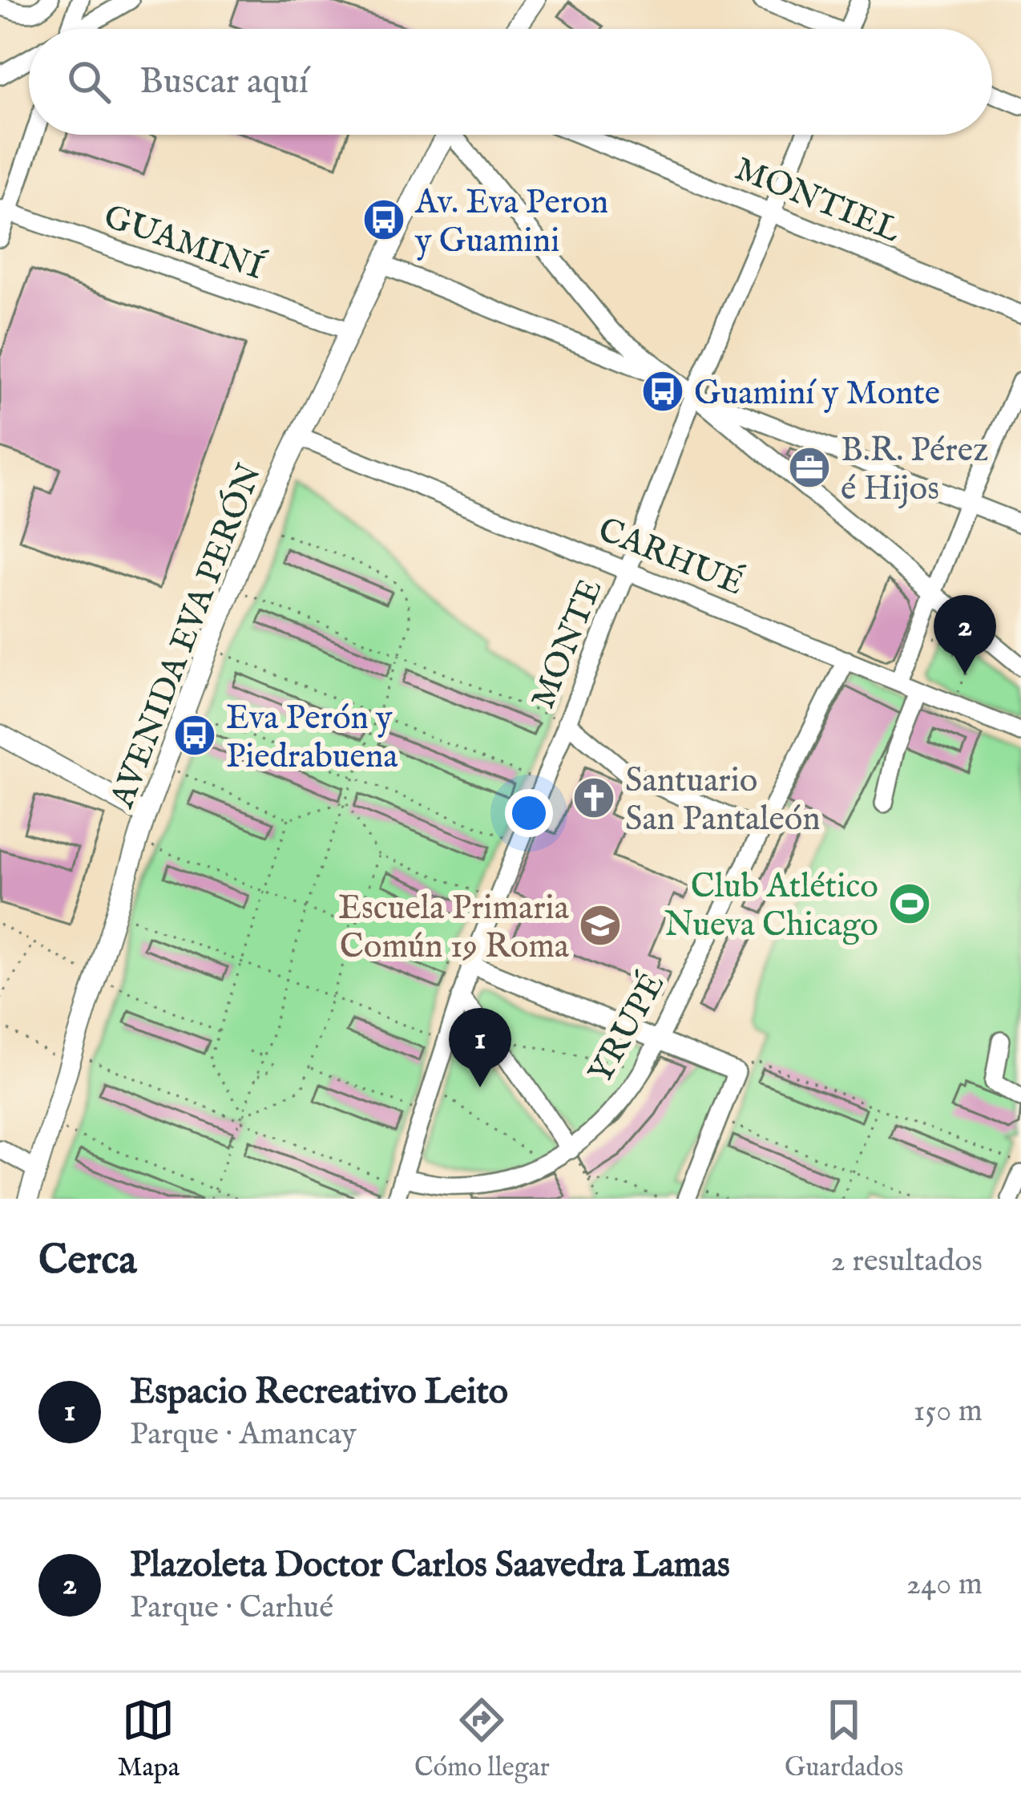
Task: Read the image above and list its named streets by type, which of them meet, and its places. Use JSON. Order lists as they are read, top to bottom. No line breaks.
{"streets":{"main road":["AVENIDA EVA PERÓN"],"street":["MONTIEL","GUAMINÍ","CARHUÉ","MONTE","YRUPÉ"]},"crossings":[["MONTIEL","MONTE"],["GUAMINÍ","AVENIDA EVA PERÓN"],["CARHUÉ","AVENIDA EVA PERÓN"],["CARHUÉ","MONTE"],["CARHUÉ","YRUPÉ"],["MONTE","YRUPÉ"]],"places":{"bus stop":["Av. Eva Peron y Guamini","Guaminí y Monte","Eva Perón y Piedrabuena"],"office":["B.R. Pérez é Hijos"],"church":["Santuario San Pantaleón"],"sports":["Club Atlético Nueva Chicago"],"school or university":["Escuela Primaria Común 19 Roma"]},"page":{"search":"Buscar aquí","pins":["2","1"],"heading":["Cerca","2 resultados"],"list":[{"mark":"1","name":"Espacio Recreativo Leito","note":"Parque · Amancay","value":"150 m"},{"mark":"2","name":"Plazoleta Doctor Carlos Saavedra Lamas","note":"Parque · Carhué","value":"240 m"}],"nav":["Mapa","Cómo llegar","Guardados"]}}
